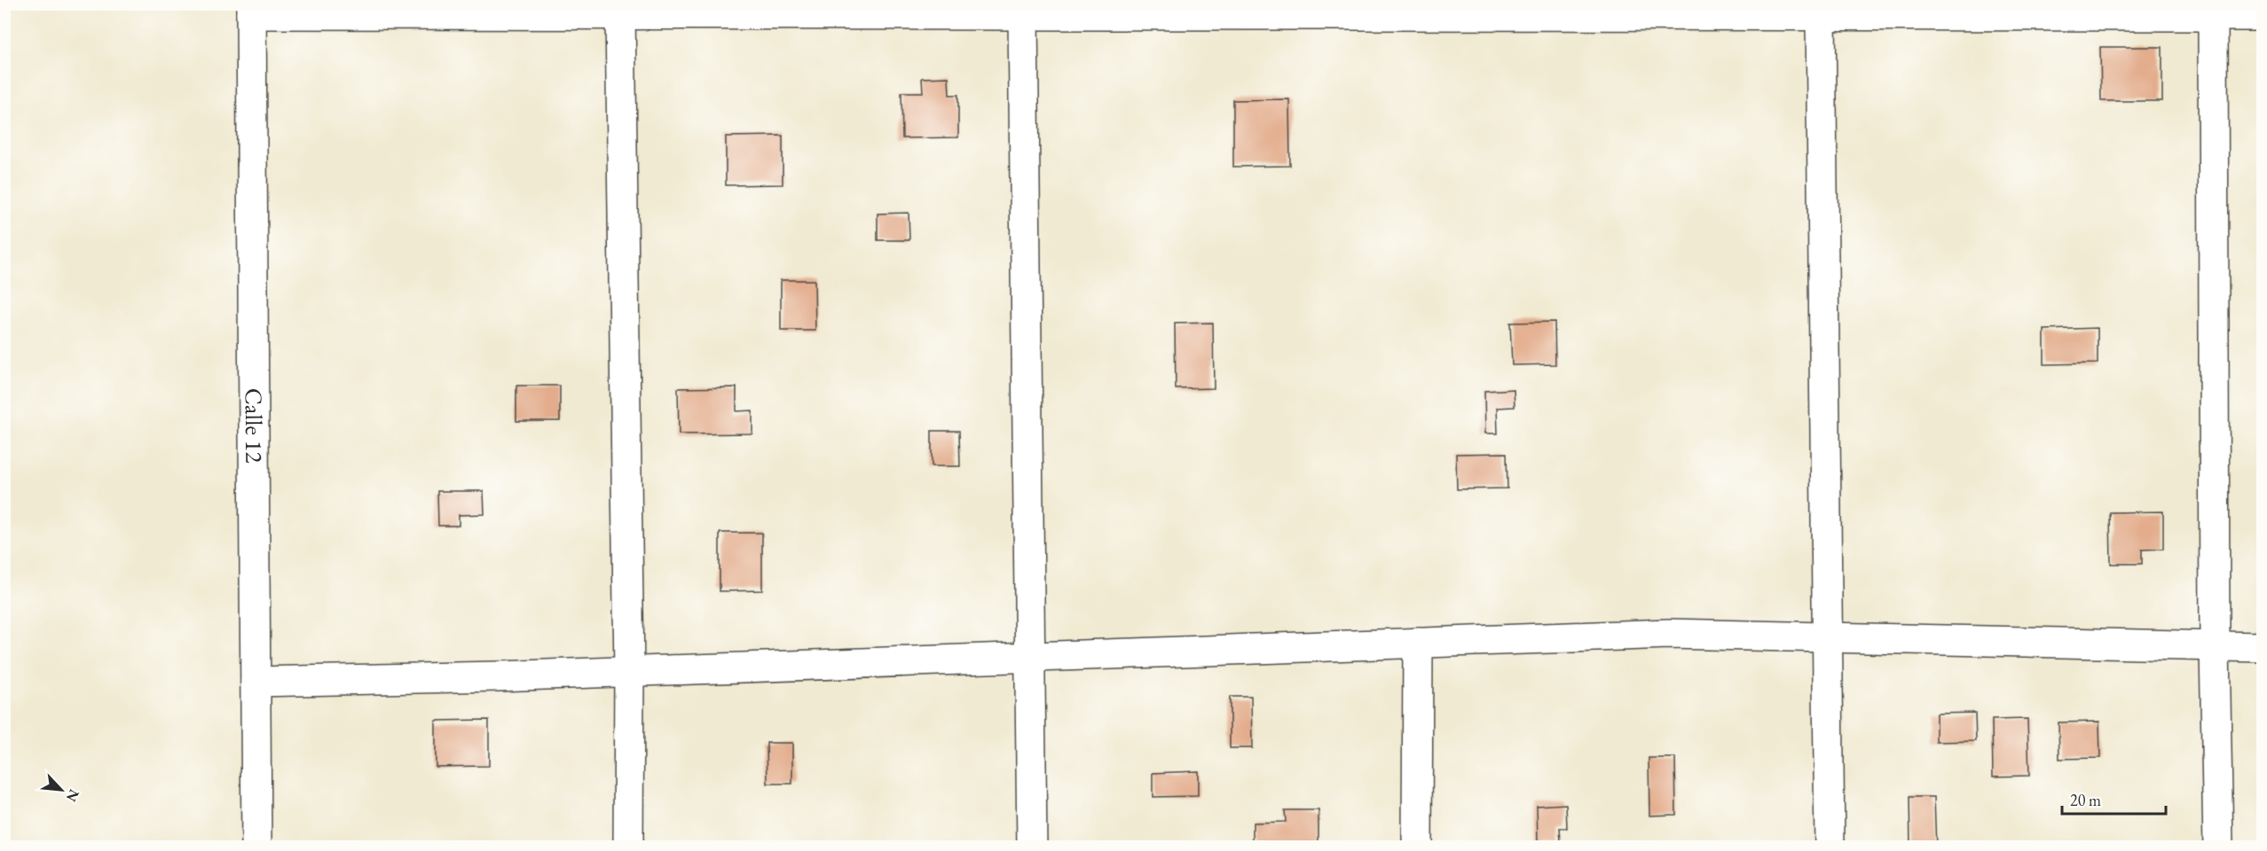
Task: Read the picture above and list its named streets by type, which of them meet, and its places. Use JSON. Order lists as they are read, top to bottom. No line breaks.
{"streets":{"street":["Calle 12"]},"scale_bar":"20 m","north":"bottom right"}
